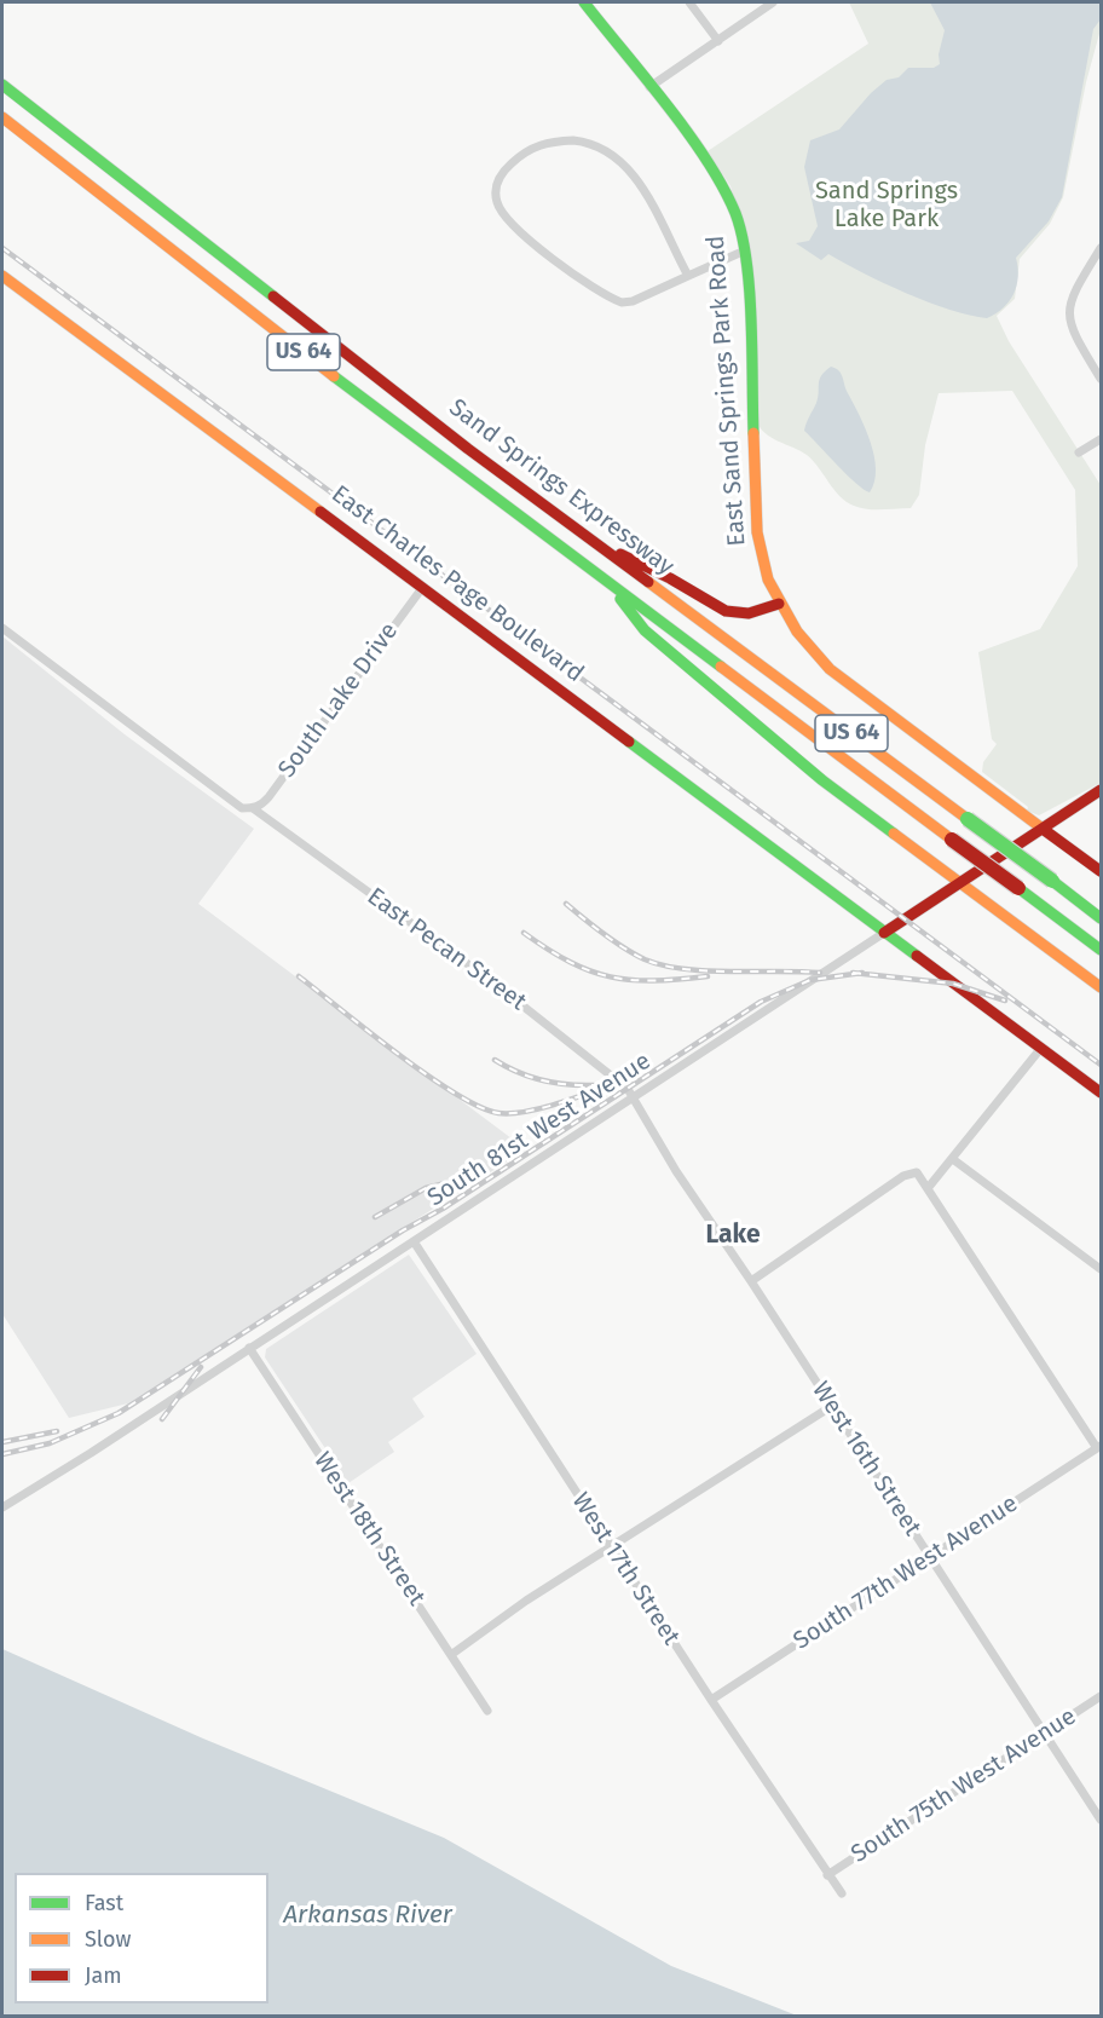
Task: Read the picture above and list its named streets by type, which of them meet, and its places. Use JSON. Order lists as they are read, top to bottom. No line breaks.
{"streets":{"main road":["US 64","East Sand Springs Park Road","Sand Springs Expressway","East Charles Page Boulevard","South 81st West Avenue"],"street":["South Lake Drive","East Pecan Street","West 16th Street","West 18th Street","West 17th Street","South 77th West Avenue","South 75th West Avenue"]},"crossings":[["East Sand Springs Park Road","South 81st West Avenue"],["East Charles Page Boulevard","South Lake Drive"],["East Charles Page Boulevard","South 81st West Avenue"],["South Lake Drive","East Pecan Street"],["East Pecan Street","South 81st West Avenue"],["East Pecan Street","West 16th Street"],["South 81st West Avenue","West 16th Street"],["South 81st West Avenue","West 18th Street"],["South 81st West Avenue","West 17th Street"],["West 16th Street","South 77th West Avenue"],["West 16th Street","South 75th West Avenue"],["West 17th Street","South 77th West Avenue"],["West 17th Street","South 75th West Avenue"]],"districts":["Lake"],"water":["Arkansas River"],"parks":["Sand Springs Lake Park"],"legend":["Fast","Slow","Jam"]}
